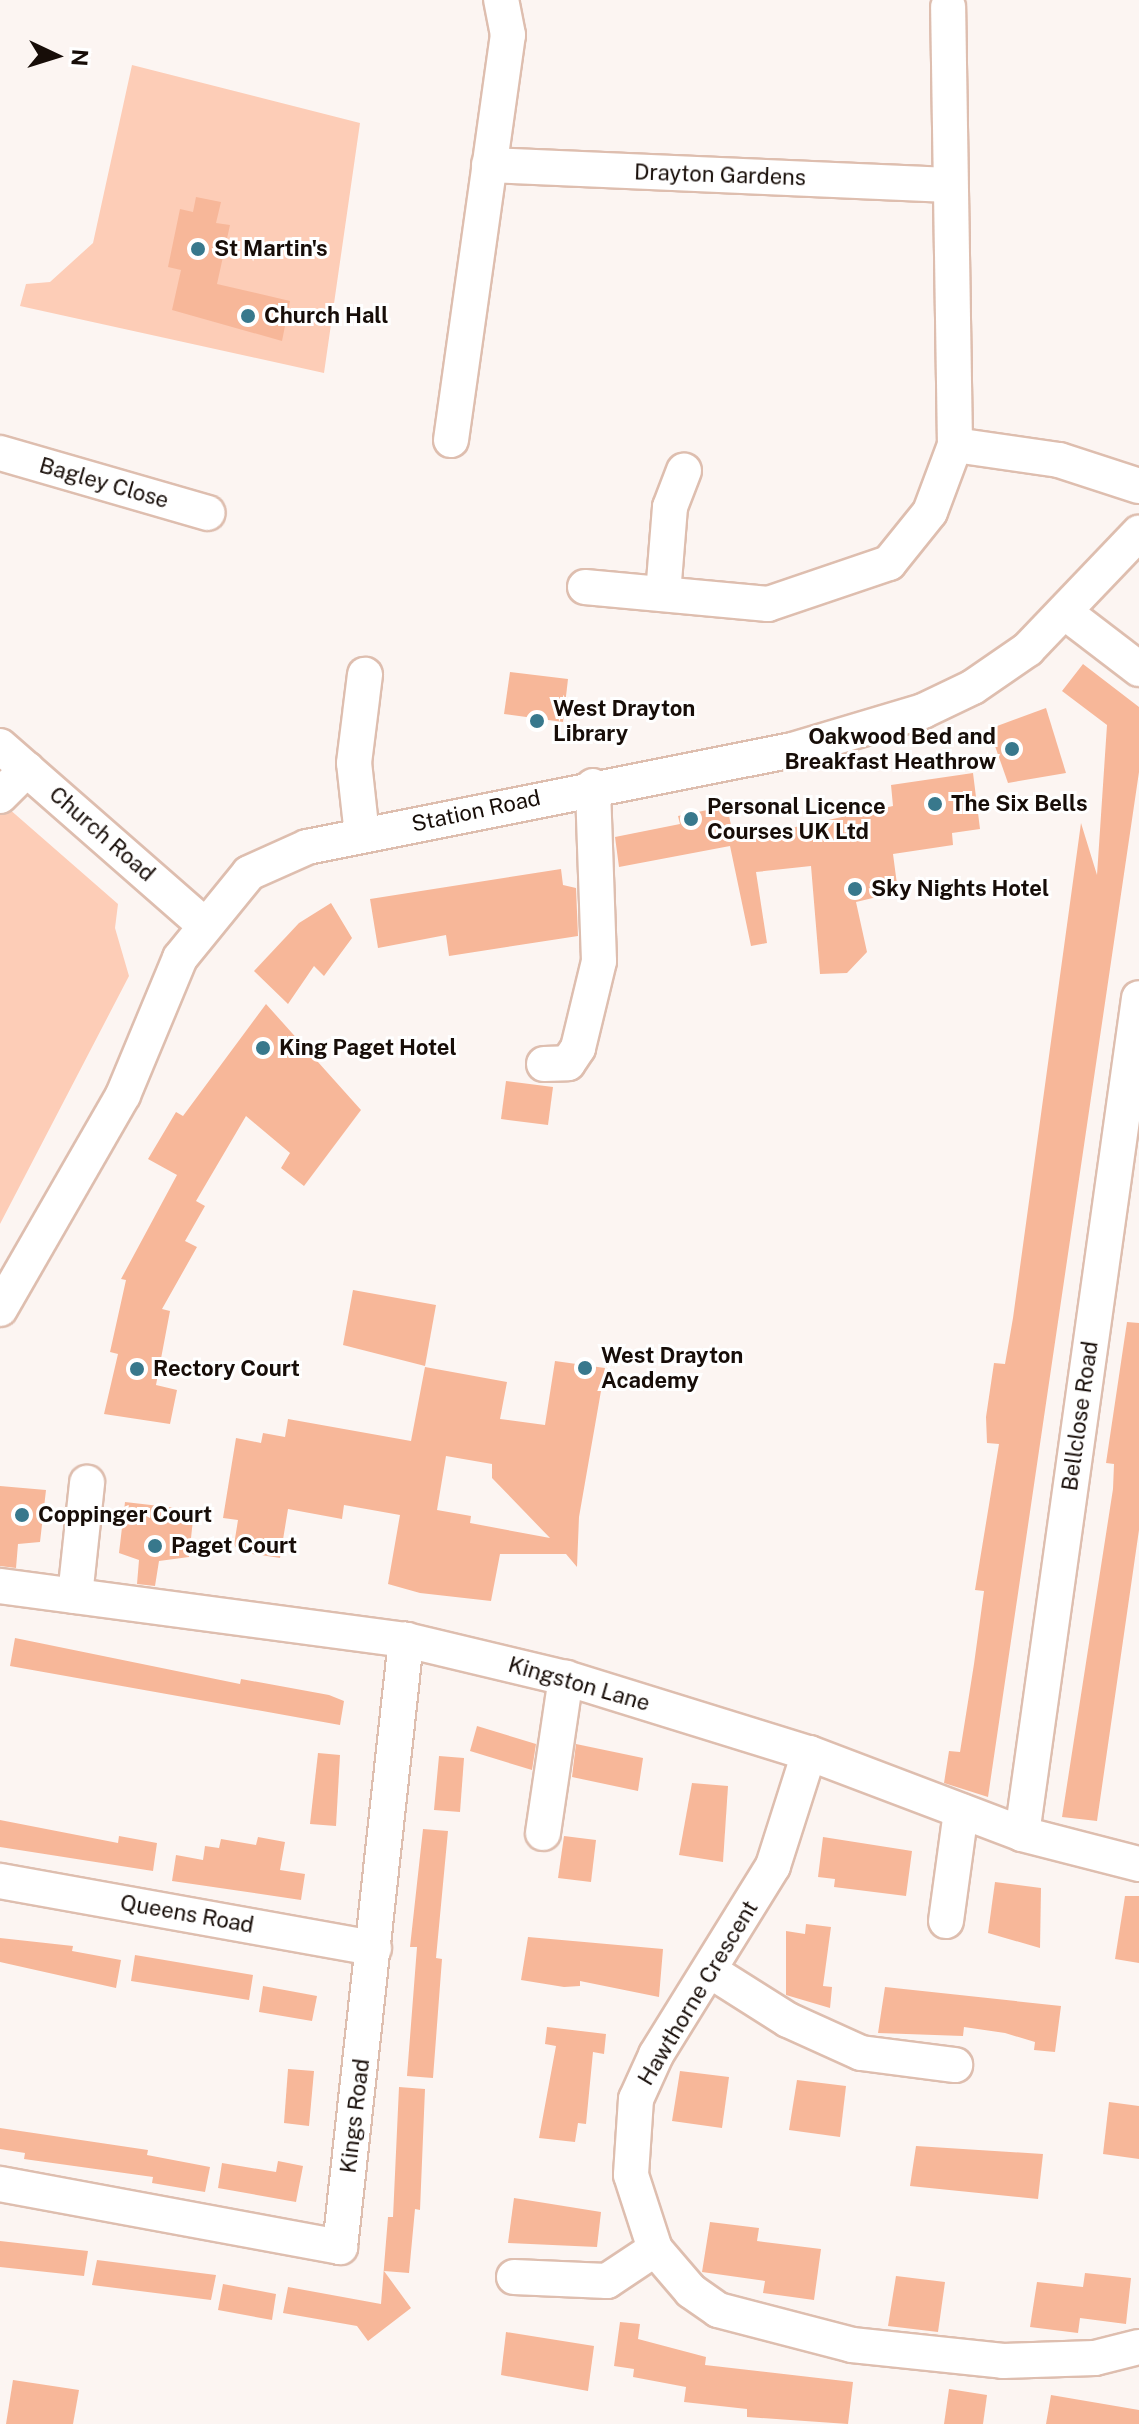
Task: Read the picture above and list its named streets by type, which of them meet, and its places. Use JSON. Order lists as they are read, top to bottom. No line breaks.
{"streets":{"street":["Drayton Gardens","Bagley Close","Station Road","Church Road","Bellclose Road","Kingston Lane","Queens Road","Hawthorne Crescent","Kings Road"]},"crossings":[["Station Road","Church Road"],["Bellclose Road","Kingston Lane"],["Kingston Lane","Hawthorne Crescent"],["Kingston Lane","Kings Road"],["Queens Road","Kings Road"]],"places":["St Martin's","Church Hall","West Drayton Library","Oakwood Bed and Breakfast Heathrow","The Six Bells","Personal Licence Courses UK Ltd","Sky Nights Hotel","King Paget Hotel","West Drayton Academy","Rectory Court","Coppinger Court","Paget Court"],"north":"right"}
